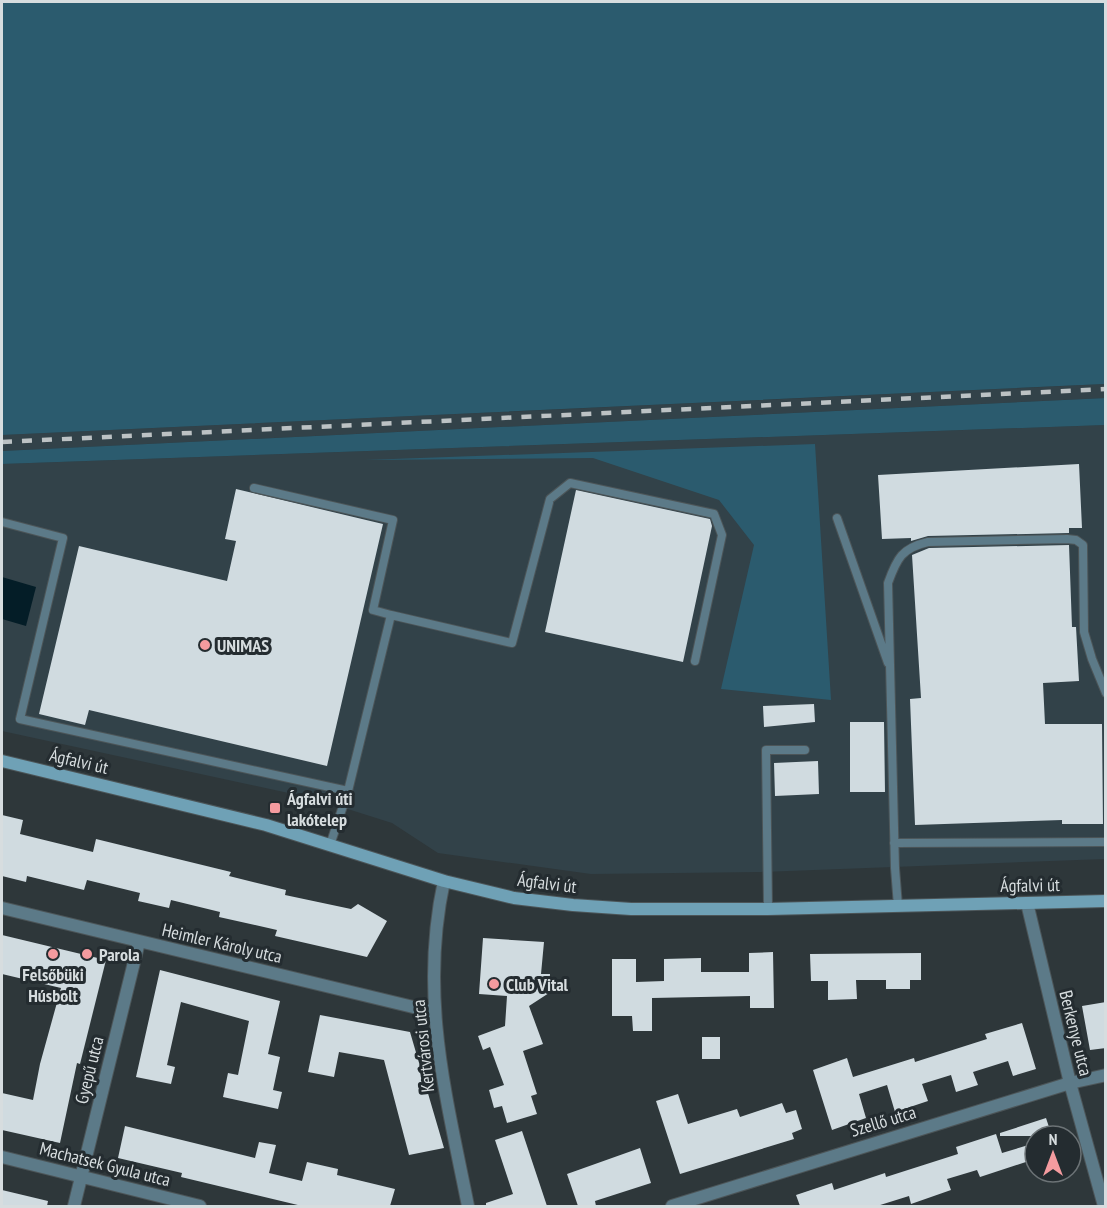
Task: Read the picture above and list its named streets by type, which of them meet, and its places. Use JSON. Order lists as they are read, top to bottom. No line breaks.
{"streets":{"street":["Ágfalvi út","Heimler Károly utca","Berkenye utca","Kertvárosi utca","Gyepű utca","Szellő utca","Machatsek Gyula utca"]},"crossings":[["Ágfalvi út","Berkenye utca"],["Ágfalvi út","Kertvárosi utca"],["Heimler Károly utca","Kertvárosi utca"],["Heimler Károly utca","Gyepű utca"],["Berkenye utca","Szellő utca"],["Gyepű utca","Machatsek Gyula utca"]],"places":{"other":["UNIMAS","Felsőbüki Húsbolt","Parola","Club Vital"],"transit":["Ágfalvi úti lakótelep"]},"north":"top"}
